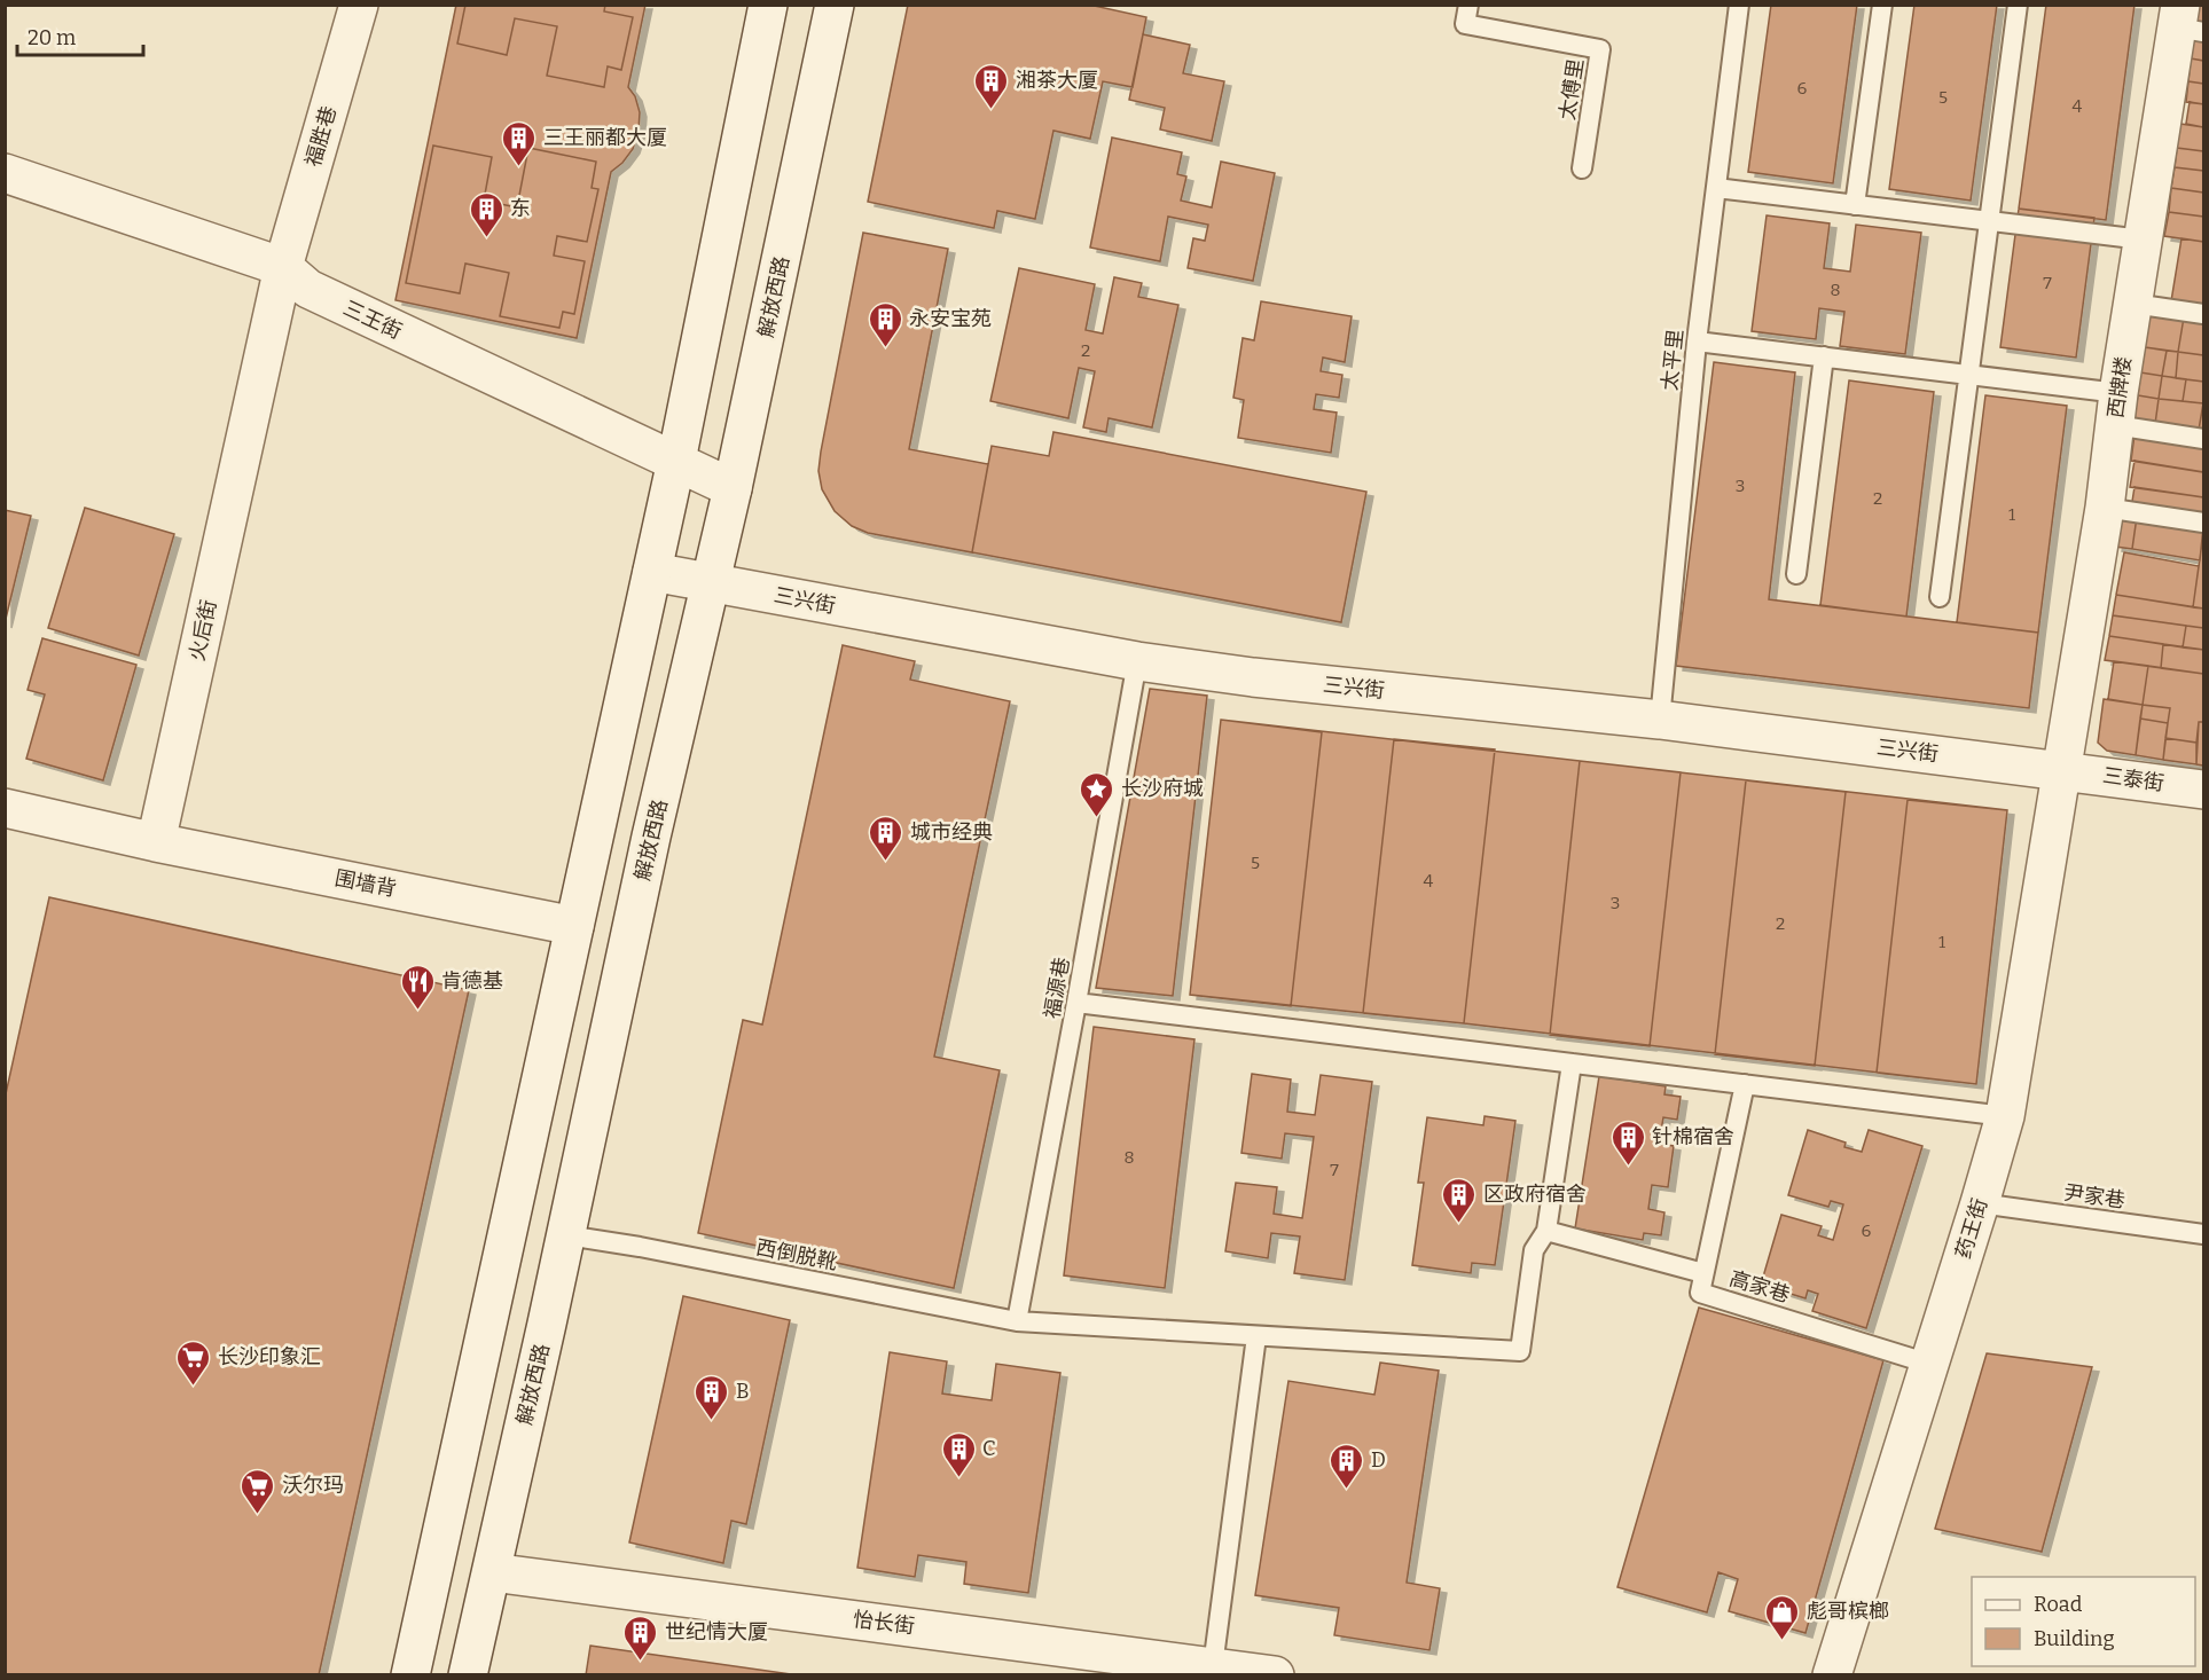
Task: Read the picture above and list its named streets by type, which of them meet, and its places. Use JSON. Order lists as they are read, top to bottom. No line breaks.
{"streets":{"street":["福胜巷","解放西路","三王街","西牌楼","三兴街","火后街","三泰街","围墙背","药王街","怡长街"],"lane":["太傅里","太平里","福源巷","尹家巷","西倒脱靴","高家巷"]},"crossings":[["福胜巷","三王街"],["福胜巷","火后街"],["解放西路","三王街"],["解放西路","三兴街"],["解放西路","西倒脱靴"],["解放西路","怡长街"],["三王街","火后街"],["太平里","三兴街"],["西牌楼","三兴街"],["西牌楼","三泰街"],["西牌楼","药王街"],["三兴街","三泰街"],["三兴街","福源巷"],["三兴街","药王街"],["火后街","围墙背"],["三泰街","药王街"],["福源巷","西倒脱靴"],["尹家巷","药王街"],["药王街","高家巷"]],"places":{"building":["湘茶大厦","三王丽都大厦","东","永安宝苑","城市经典","针棉宿舍","区政府宿舍","B","C","D","世纪情大厦"],"place":["长沙府城"],"restaurant":["肯德基"],"supermarket":["长沙印象汇","沃尔玛"],"shop":["彪哥槟榔"]},"house_numbers":["6","5","4","7","8","2","3","2","1","5","4","3","2","1","8","7","6"],"legend":["Road","Building"],"scale_bar":"20 m"}
